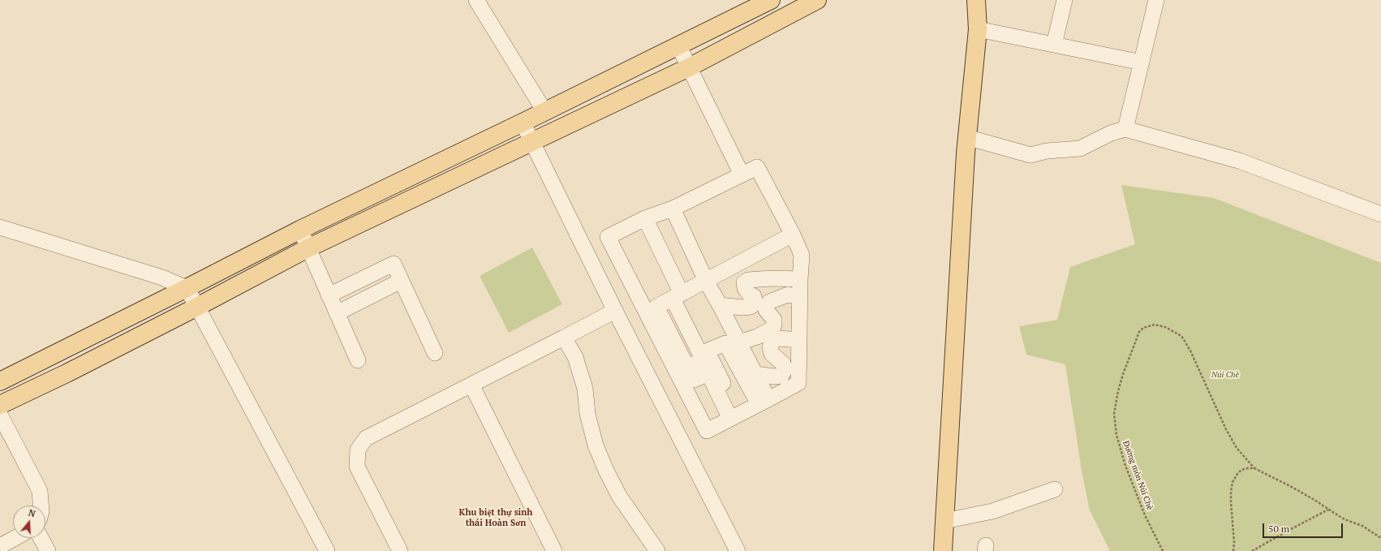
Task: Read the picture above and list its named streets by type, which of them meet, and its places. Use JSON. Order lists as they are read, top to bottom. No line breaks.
{"streets":{"path":["Đường mòn Núi Chè"]},"districts":["Khu biệt thự sinh thái Hoàn Sơn"],"parks":["Núi Chè"],"scale_bar":"50 m","north":"top"}
